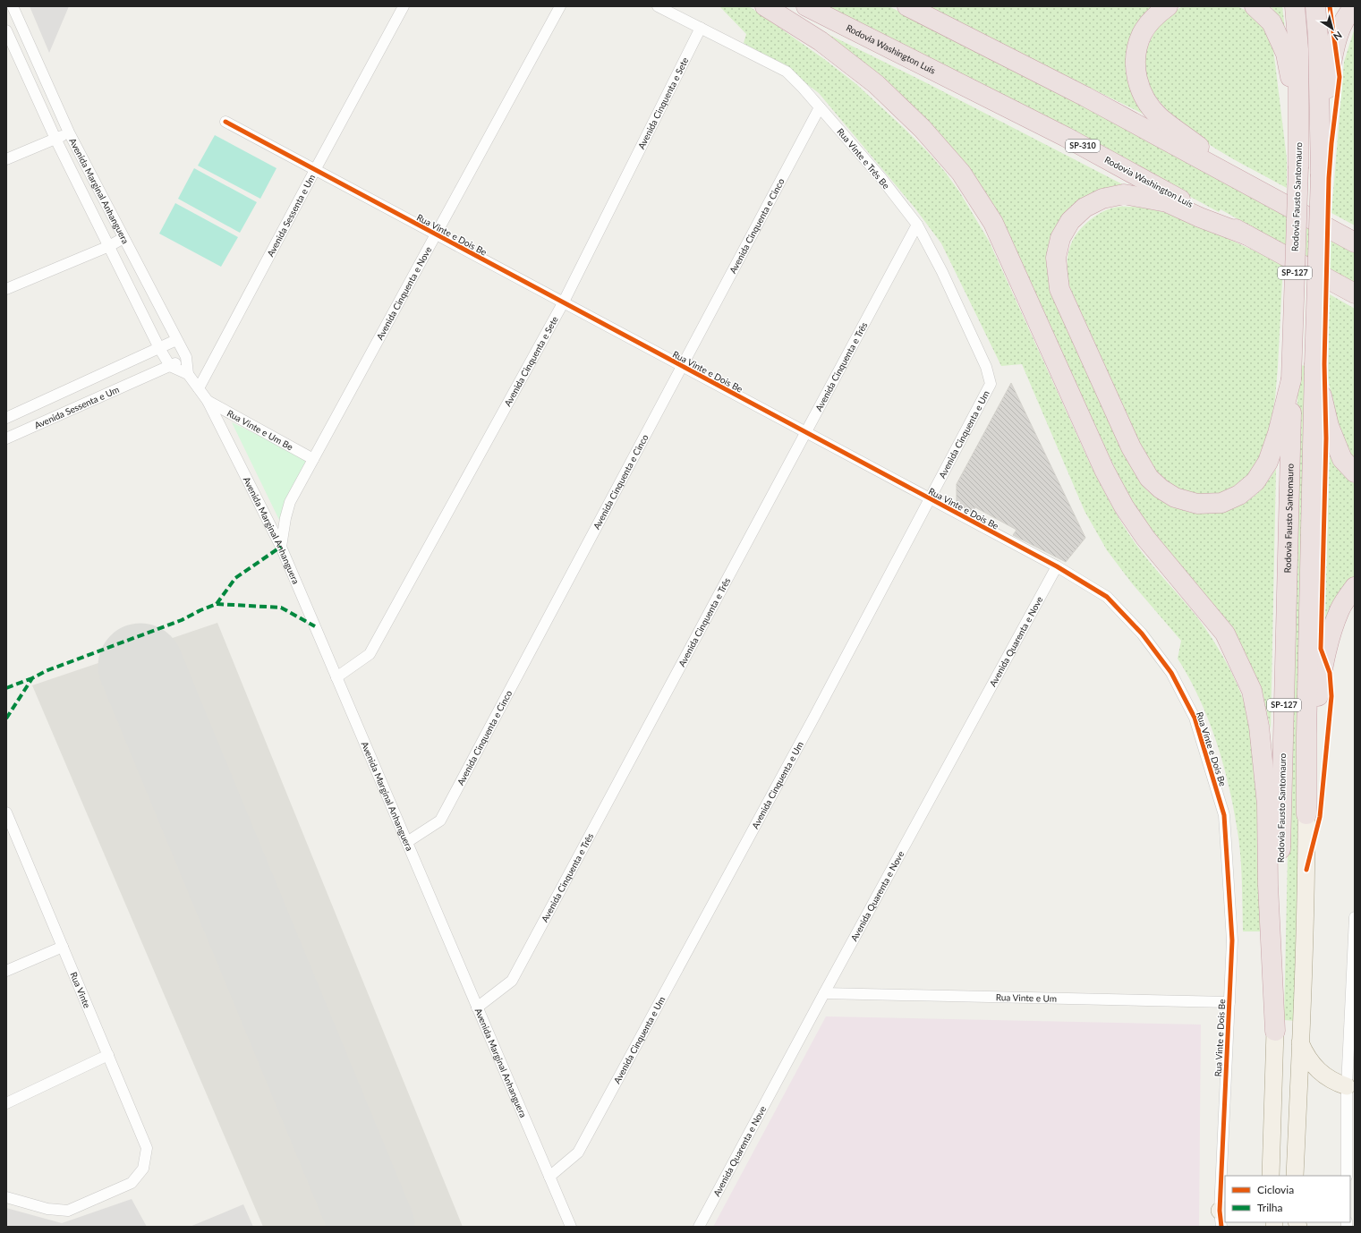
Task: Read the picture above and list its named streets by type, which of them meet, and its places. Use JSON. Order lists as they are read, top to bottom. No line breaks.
{"streets":{"highway":["Rodovia Washington Luís","SP-310","Rodovia Fausto Santomauro","SP-127"],"street":["Avenida Cinquenta e Sete","Rua Vinte e Três Be","Avenida Marginal Anhanguera","Avenida Sessenta e Um","Avenida Cinquenta e Cinco","Rua Vinte e Dois Be","Avenida Cinquenta e Nove","Avenida Cinquenta e Três","Rua Vinte e Um Be","Avenida Cinquenta e Um","Avenida Quarenta e Nove","Rua Vinte","Rua Vinte e Um"]},"crossings":[["Avenida Cinquenta e Sete","Rua Vinte e Três Be"],["Avenida Cinquenta e Sete","Avenida Marginal Anhanguera"],["Avenida Cinquenta e Sete","Rua Vinte e Dois Be"],["Rua Vinte e Três Be","Avenida Cinquenta e Cinco"],["Rua Vinte e Três Be","Avenida Cinquenta e Três"],["Rua Vinte e Três Be","Avenida Cinquenta e Um"],["Avenida Marginal Anhanguera","Avenida Sessenta e Um"],["Avenida Marginal Anhanguera","Avenida Cinquenta e Cinco"],["Avenida Marginal Anhanguera","Avenida Cinquenta e Nove"],["Avenida Marginal Anhanguera","Avenida Cinquenta e Três"],["Avenida Marginal Anhanguera","Rua Vinte e Um Be"],["Avenida Marginal Anhanguera","Avenida Cinquenta e Um"],["Avenida Sessenta e Um","Rua Vinte e Dois Be"],["Avenida Cinquenta e Cinco","Rua Vinte e Dois Be"],["Rua Vinte e Dois Be","Avenida Cinquenta e Nove"],["Rua Vinte e Dois Be","Avenida Cinquenta e Três"],["Rua Vinte e Dois Be","Avenida Cinquenta e Um"],["Rua Vinte e Dois Be","Avenida Quarenta e Nove"],["Rua Vinte e Dois Be","Rua Vinte e Um"],["Avenida Cinquenta e Nove","Rua Vinte e Um Be"],["Avenida Quarenta e Nove","Rua Vinte e Um"]],"legend":["Ciclovia","Trilha"],"north":"bottom right"}
